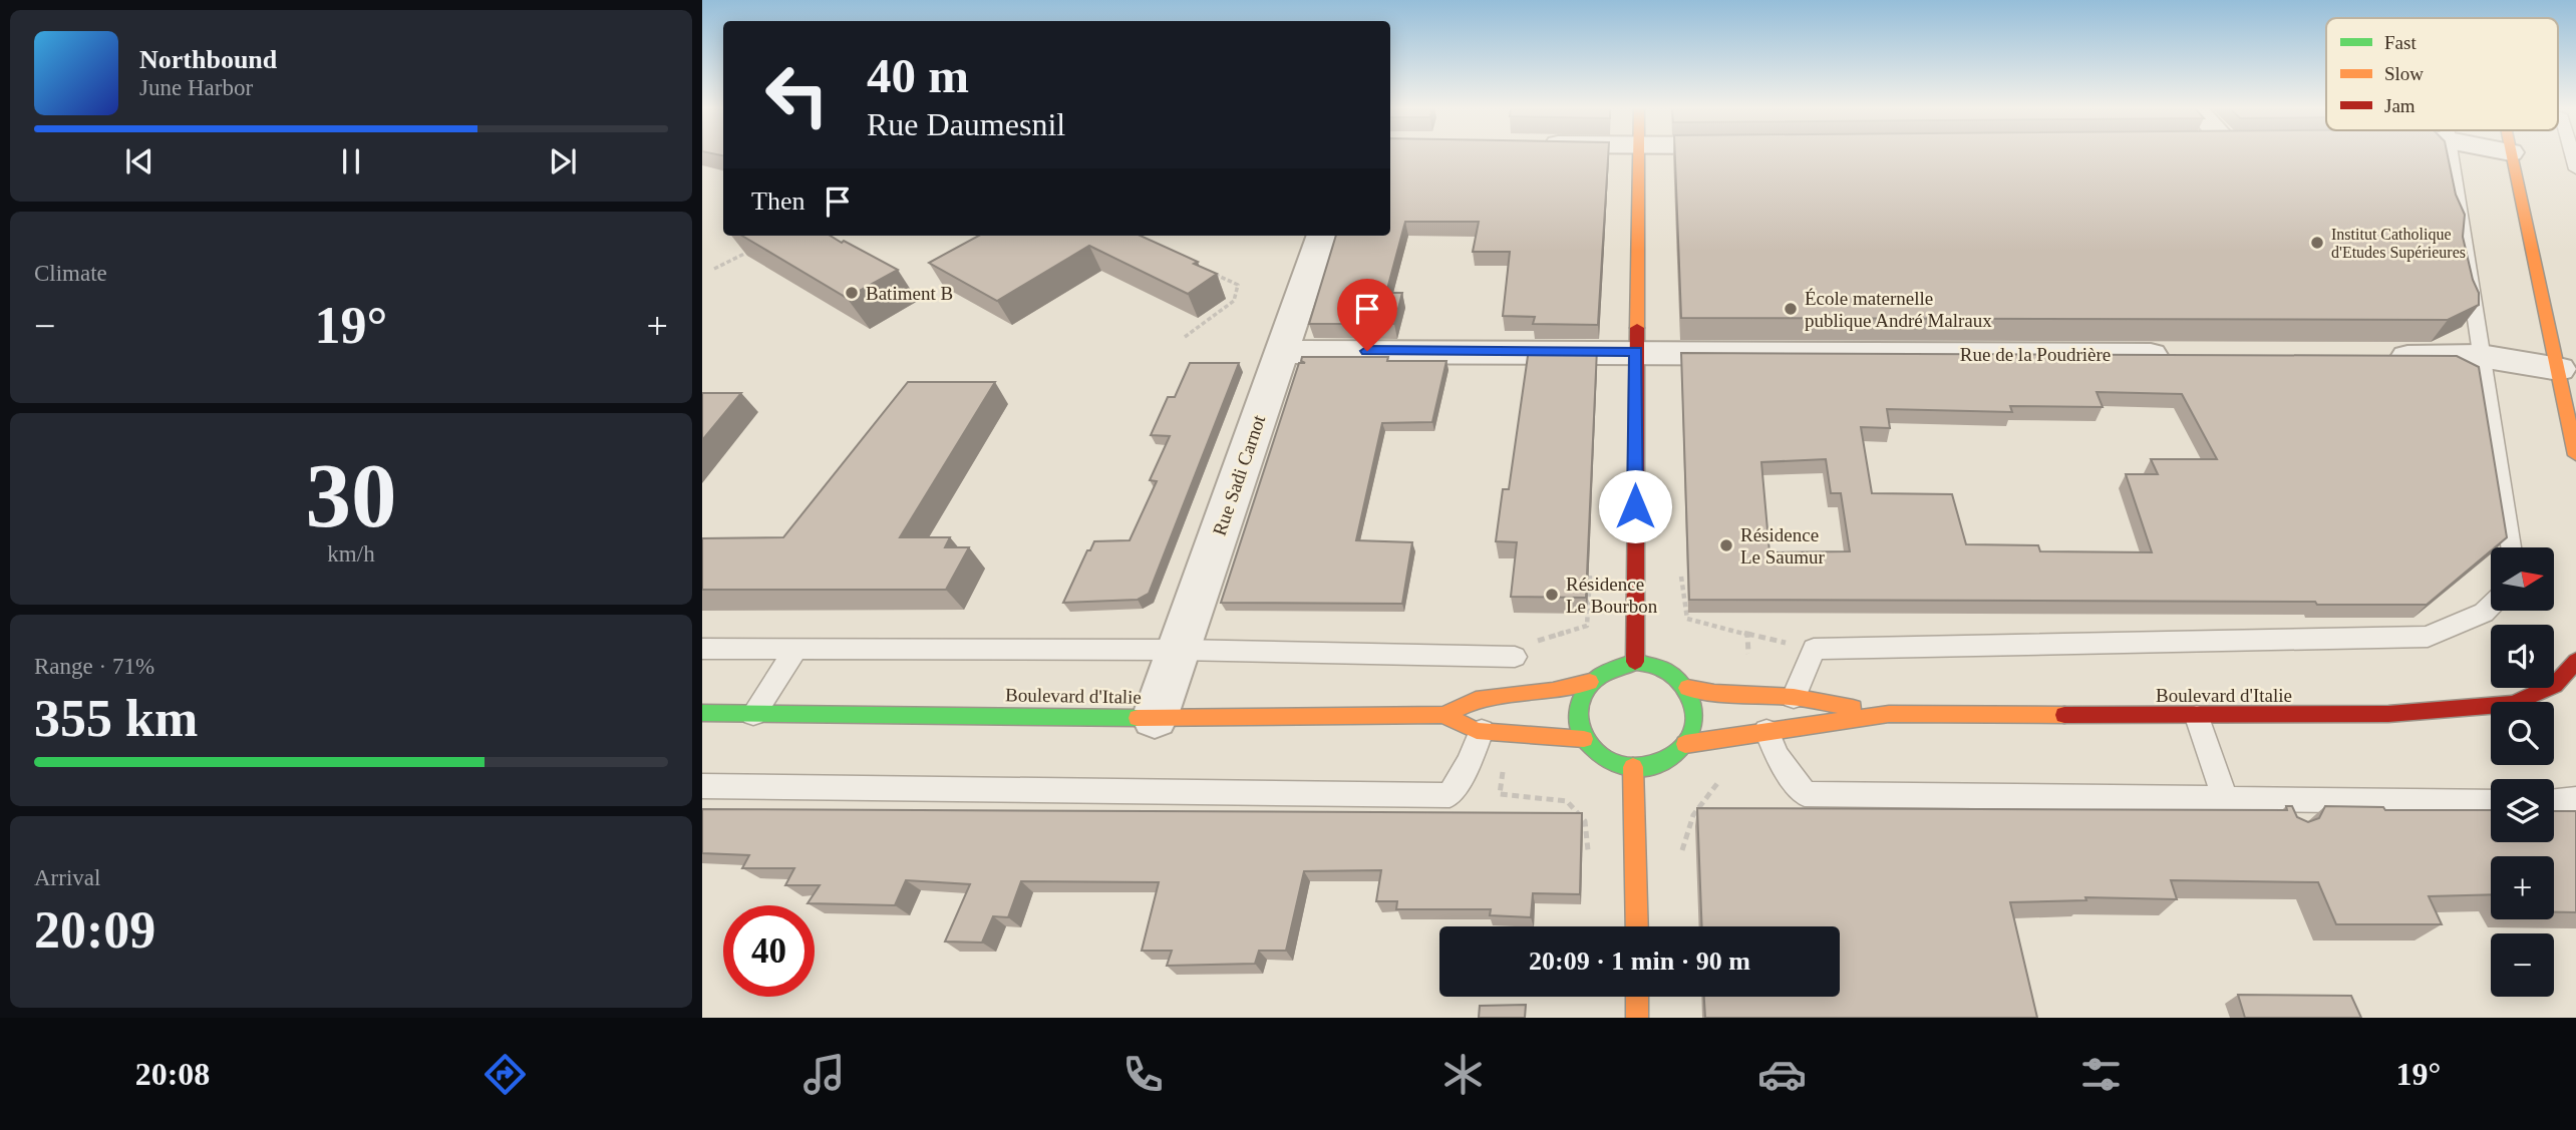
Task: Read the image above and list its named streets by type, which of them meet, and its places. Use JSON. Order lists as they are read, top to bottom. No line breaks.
{"streets":{"main road":["Boulevard d'Italie"],"street":["Rue de la Poudrière","Rue Sadi Carnot"]},"crossings":[["Rue de la Poudrière","Rue Sadi Carnot"],["Rue Sadi Carnot","Boulevard d'Italie"]],"places":["Institut Catholique d'Etudes Supérieures","Batiment B","École maternelle publique André Malraux","Résidence Le Saumur","Résidence Le Bourbon"],"legend":["Fast","Slow","Jam"],"north":"right","page":{"turn":["40 m","Rue Daumesnil"],"song":["Northbound","June Harbor"],"then":"Then","tile":["Climate",["30","km/h"],["Range · 71%","355 km"],["Arrival","20:09"]],"heat":["−","19°","+"],"map_buttons":["+","−"],"limit":"40","trip":"20:09 · 1 min · 90 m","tabs":["20:08","19°"]}}
